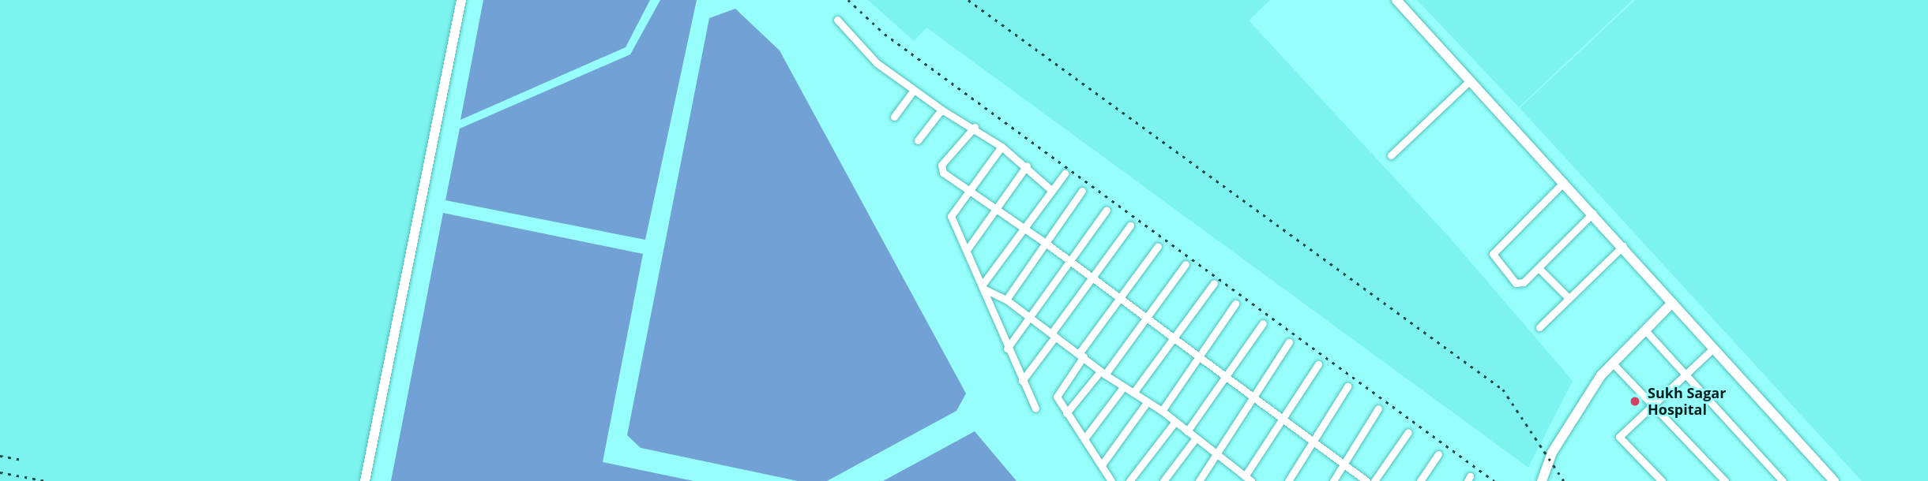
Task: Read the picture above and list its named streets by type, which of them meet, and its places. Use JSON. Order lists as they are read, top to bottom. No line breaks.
{"places":["Sukh Sagar Hospital"]}
